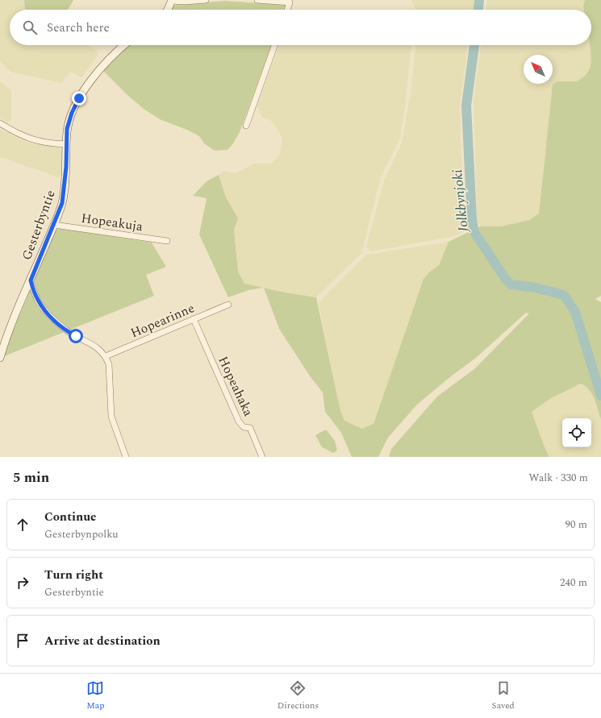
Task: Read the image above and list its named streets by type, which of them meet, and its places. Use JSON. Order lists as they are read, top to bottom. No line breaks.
{"streets":{"street":["Hopeakuja","Gesterbyntie","Hopearinne","Hopeahaka"]},"crossings":[["Hopeakuja","Gesterbyntie"],["Hopearinne","Hopeahaka"]],"water":["Jolkbynjoki"],"north":"top left","page":{"search":"Search here","heading":["5 min","Walk · 330 m"],"list":[["Continue","Gesterbynpolku","90 m"],["Turn right","Gesterbyntie","240 m"],"Arrive at destination"],"nav":["Map","Directions","Saved"]}}
